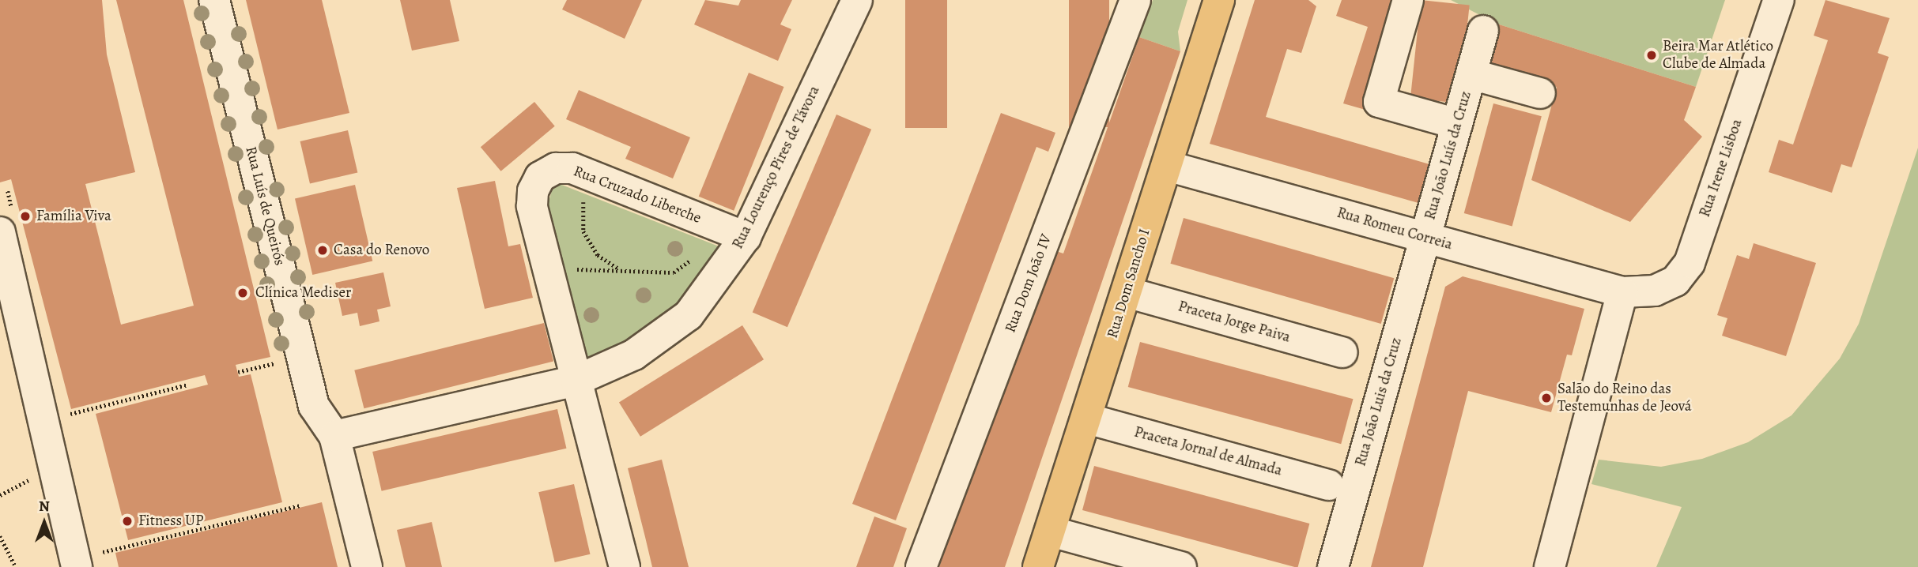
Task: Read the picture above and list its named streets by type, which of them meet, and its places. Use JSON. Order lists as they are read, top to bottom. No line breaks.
{"streets":{"main road":["Rua Dom Sancho I"],"street":["Rua João Luís da Cruz","Rua Lourenço Pires de Távora","Rua Irene Lisboa","Rua Cruzado Liberche","Rua Luís de Queirós","Rua Romeu Correia","Rua Dom João IV","Praceta Jorge Paiva","Rua João Luis da Cruz","Praceta Jornal de Almada"]},"crossings":[["Rua João Luís da Cruz","Rua Romeu Correia"],["Rua João Luís da Cruz","Rua João Luis da Cruz"],["Rua Lourenço Pires de Távora","Rua Cruzado Liberche"],["Rua Lourenço Pires de Távora","Rua Luís de Queirós"],["Rua Irene Lisboa","Rua Romeu Correia"],["Rua Romeu Correia","Rua Dom Sancho I"],["Rua Romeu Correia","Rua João Luis da Cruz"],["Rua Dom Sancho I","Praceta Jorge Paiva"],["Rua Dom Sancho I","Praceta Jornal de Almada"],["Rua João Luis da Cruz","Praceta Jornal de Almada"]],"places":["Beira Mar Atlético Clube de Almada","Família Viva","Casa do Renovo","Clínica Mediser","Salão do Reino das Testemunhas de Jeová","Fitness UP"],"north":"top"}
